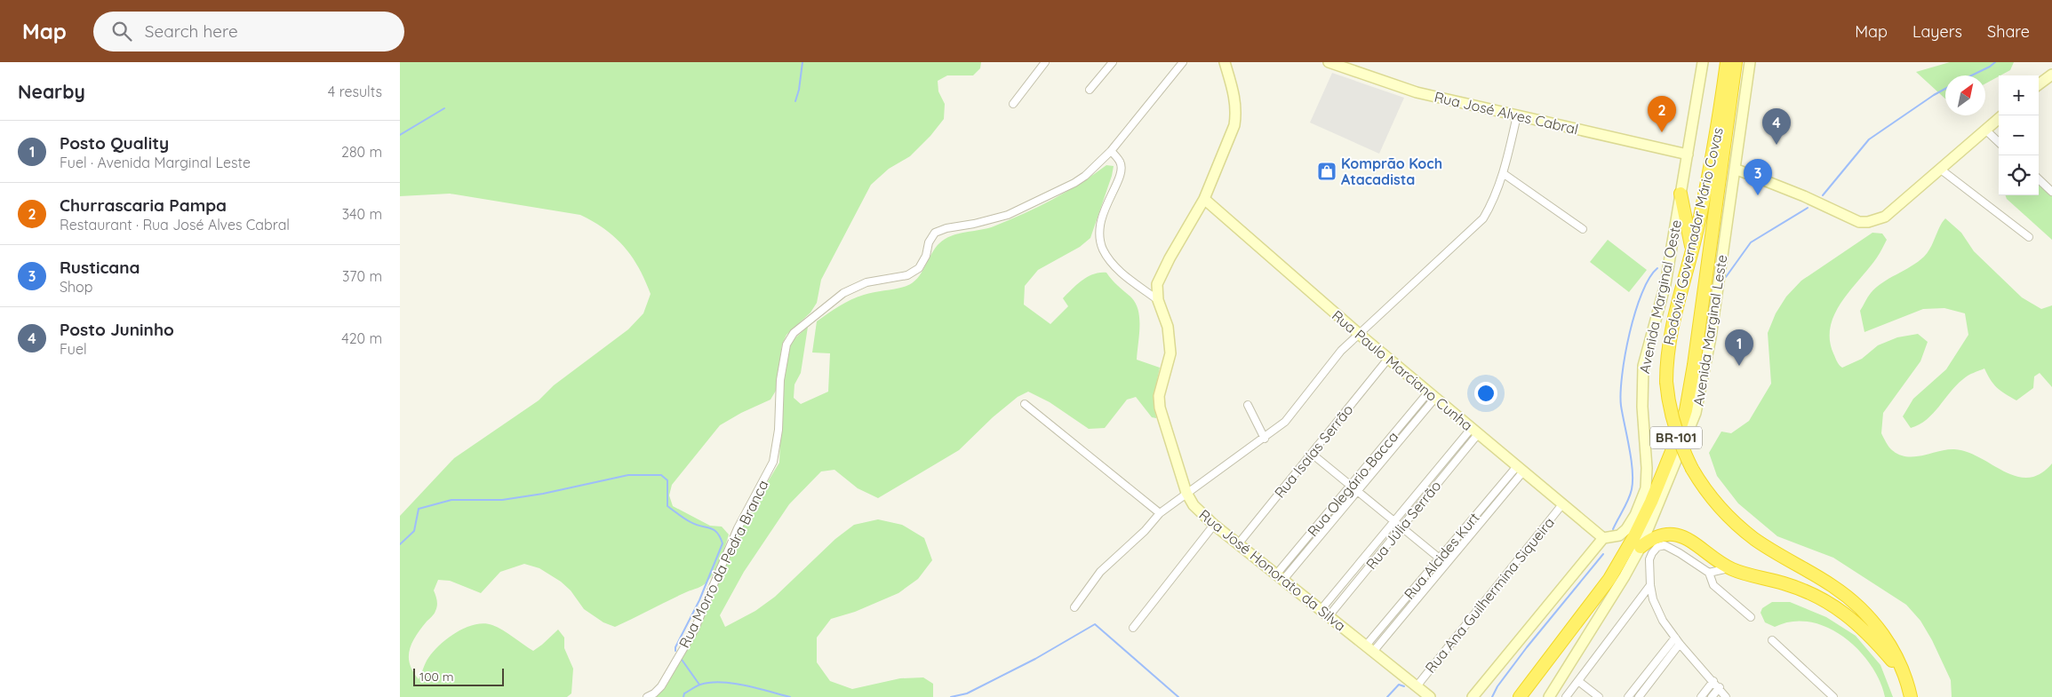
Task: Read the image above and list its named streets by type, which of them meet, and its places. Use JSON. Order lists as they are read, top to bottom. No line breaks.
{"streets":{"highway":["Rodovia Governador Mário Covas","BR-101"],"main road":["Rua José Alves Cabral","Avenida Marginal Oeste","Avenida Marginal Leste","Rua Paulo Marciano Cunha","Rua José Honorato da Silva"],"street":["Rua Isaías Serrão","Rua Olegário Bacca","Rua Júlia Serrão","Rua Alcides Kurt","Rua Morro da Pedra Branca","Rua Ana Guilhermina Siqueira"]},"crossings":[["Rua José Alves Cabral","Avenida Marginal Oeste"],["Avenida Marginal Oeste","Rua Paulo Marciano Cunha"],["Rua Paulo Marciano Cunha","Rua Isaías Serrão"],["Rua Paulo Marciano Cunha","Rua Olegário Bacca"],["Rua Paulo Marciano Cunha","Rua Júlia Serrão"],["Rua Paulo Marciano Cunha","Rua Alcides Kurt"],["Rua Paulo Marciano Cunha","Rua José Honorato da Silva"],["Rua Paulo Marciano Cunha","Rua Ana Guilhermina Siqueira"],["Rua Isaías Serrão","Rua José Honorato da Silva"],["Rua Olegário Bacca","Rua José Honorato da Silva"],["Rua Júlia Serrão","Rua José Honorato da Silva"],["Rua Alcides Kurt","Rua José Honorato da Silva"],["Rua José Honorato da Silva","Rua Ana Guilhermina Siqueira"]],"places":{"shop":["Komprão Koch Atacadista"]},"scale_bar":"100 m","north":"top right","page":{"header":"Map","search":"Search here","nav":["Map","Layers","Share"],"heading":["Nearby","4 results"],"map_buttons":["+","−"],"pins":["2","4","3","1"],"list":[{"mark":"1","name":"Posto Quality","note":"Fuel · Avenida Marginal Leste","value":"280 m"},{"mark":"2","name":"Churrascaria Pampa","note":"Restaurant · Rua José Alves Cabral","value":"340 m"},{"mark":"3","name":"Rusticana","note":"Shop","value":"370 m"},{"mark":"4","name":"Posto Juninho","note":"Fuel","value":"420 m"}],"scale":"100 m"}}
